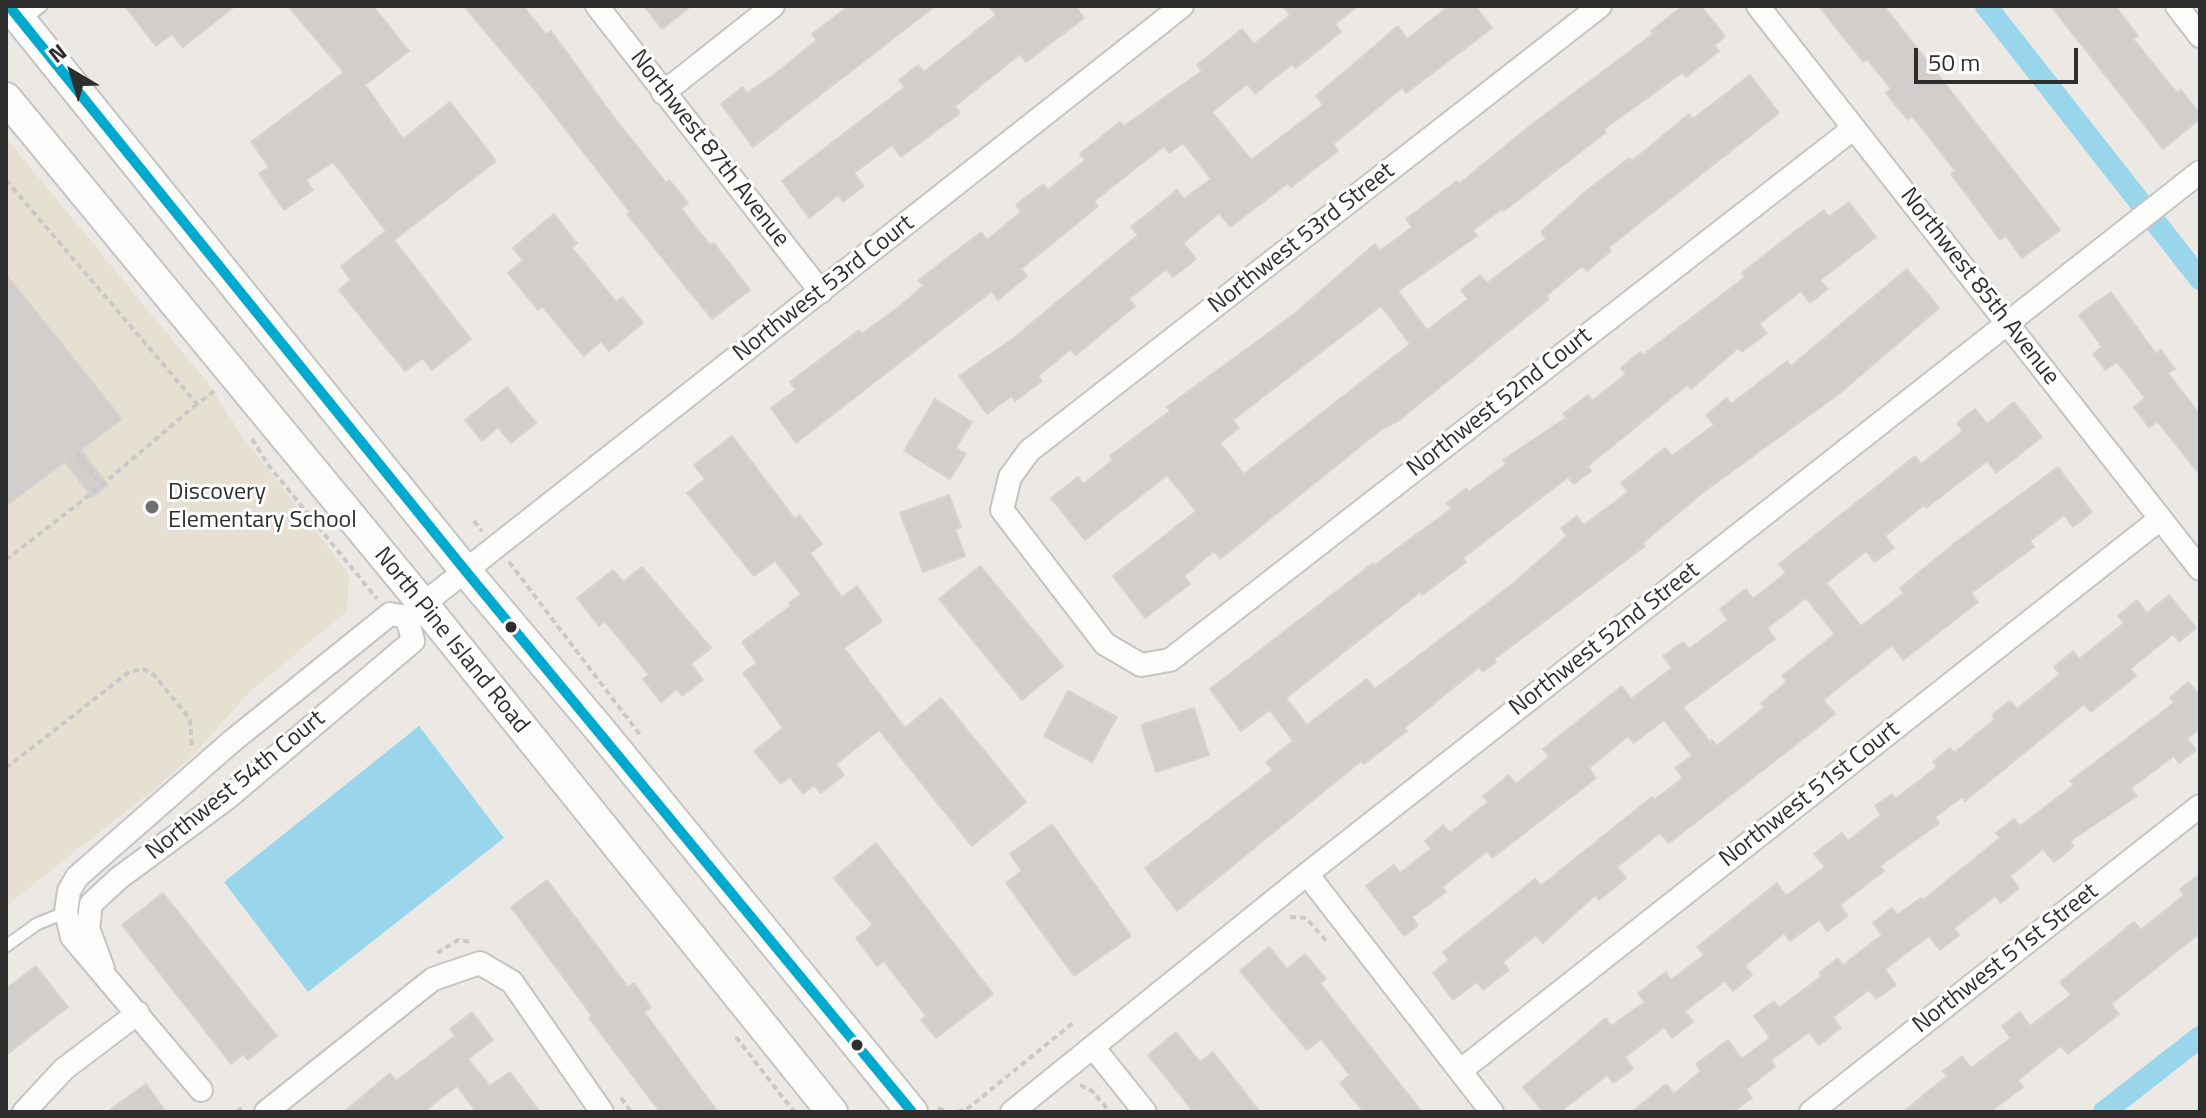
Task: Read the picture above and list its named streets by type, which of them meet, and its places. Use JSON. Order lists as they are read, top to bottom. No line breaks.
{"streets":{"main road":["North Pine Island Road"],"street":["Northwest 87th Avenue","Northwest 53rd Street","Northwest 85th Avenue","Northwest 53rd Court","Northwest 52nd Court","Northwest 52nd Street","Northwest 54th Court","Northwest 51st Court","Northwest 51st Street"]},"crossings":[["Northwest 87th Avenue","Northwest 53rd Court"],["Northwest 53rd Street","Northwest 52nd Court"],["Northwest 85th Avenue","Northwest 52nd Court"],["Northwest 85th Avenue","Northwest 52nd Street"],["Northwest 85th Avenue","Northwest 51st Court"],["Northwest 53rd Court","Northwest 54th Court"],["North Pine Island Road","Northwest 54th Court"]],"places":["Discovery Elementary School"],"scale_bar":"50 m","north":"top left"}
